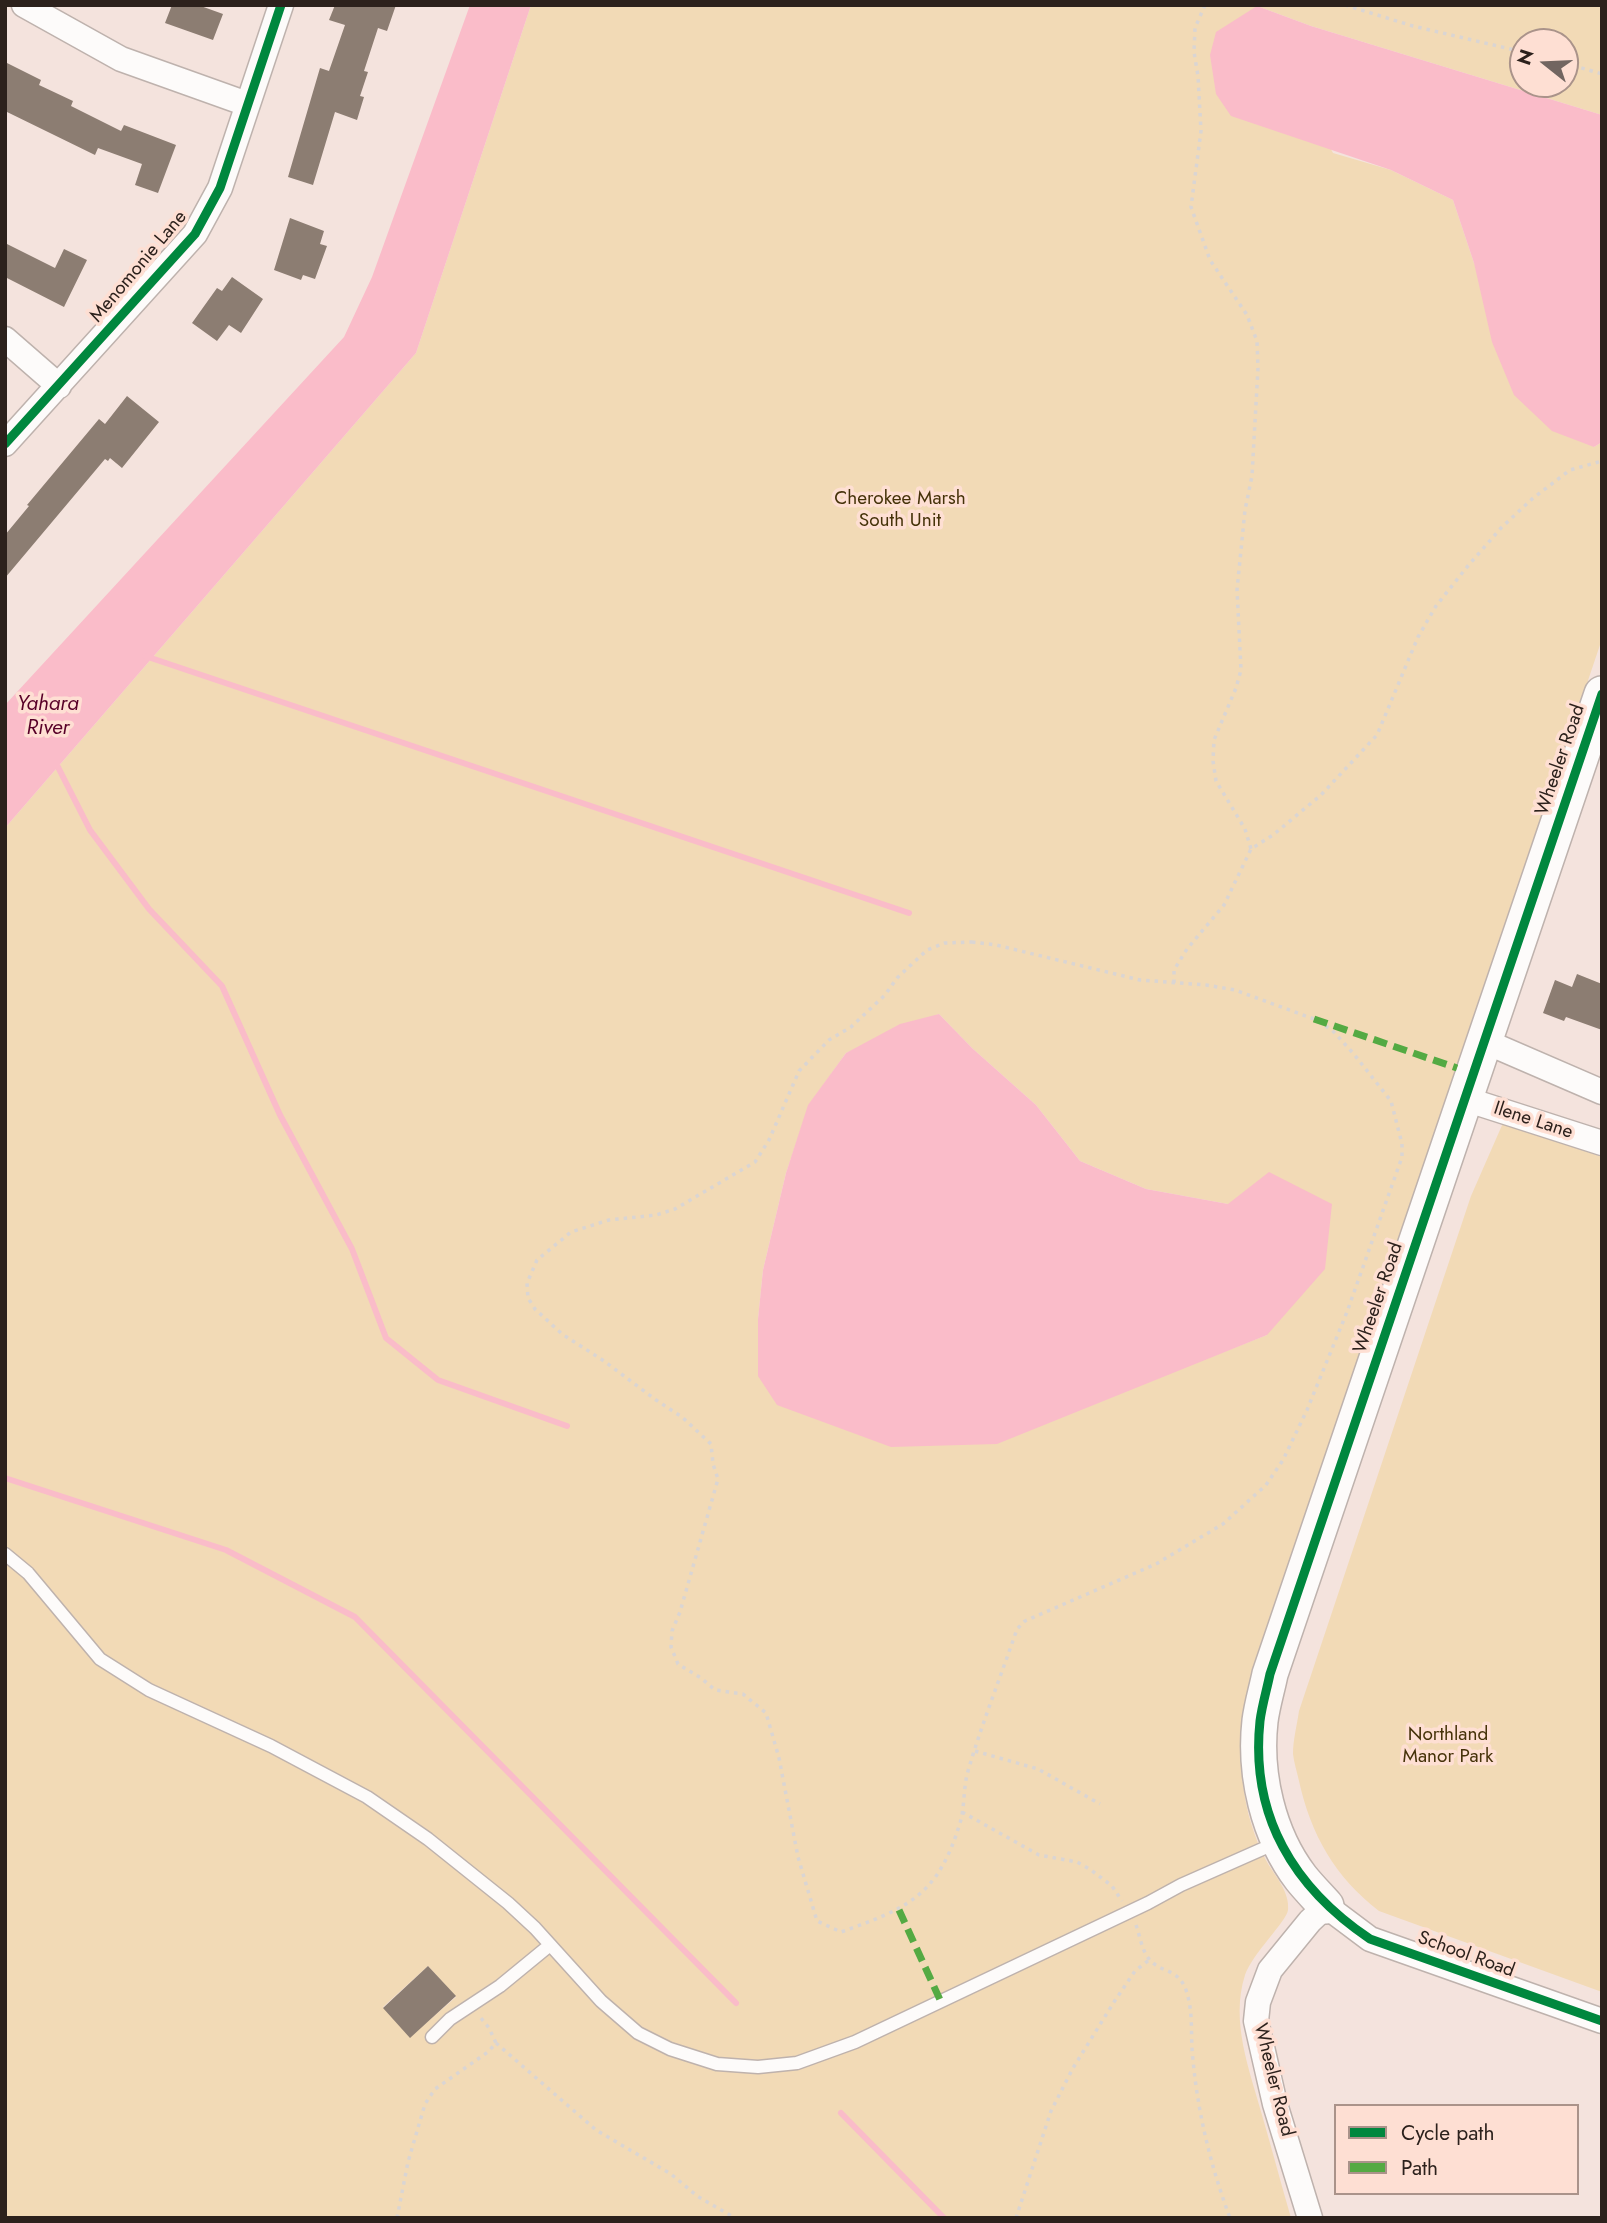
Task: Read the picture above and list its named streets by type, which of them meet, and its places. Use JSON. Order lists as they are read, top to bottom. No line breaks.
{"streets":{"street":["Menomonie Lane","Wheeler Road","Ilene Lane","School Road"]},"crossings":[["Wheeler Road","Ilene Lane"],["Wheeler Road","School Road"]],"water":["Yahara River"],"parks":["Cherokee Marsh South Unit","Northland Manor Park"],"legend":["Cycle path","Path"],"north":"left"}
